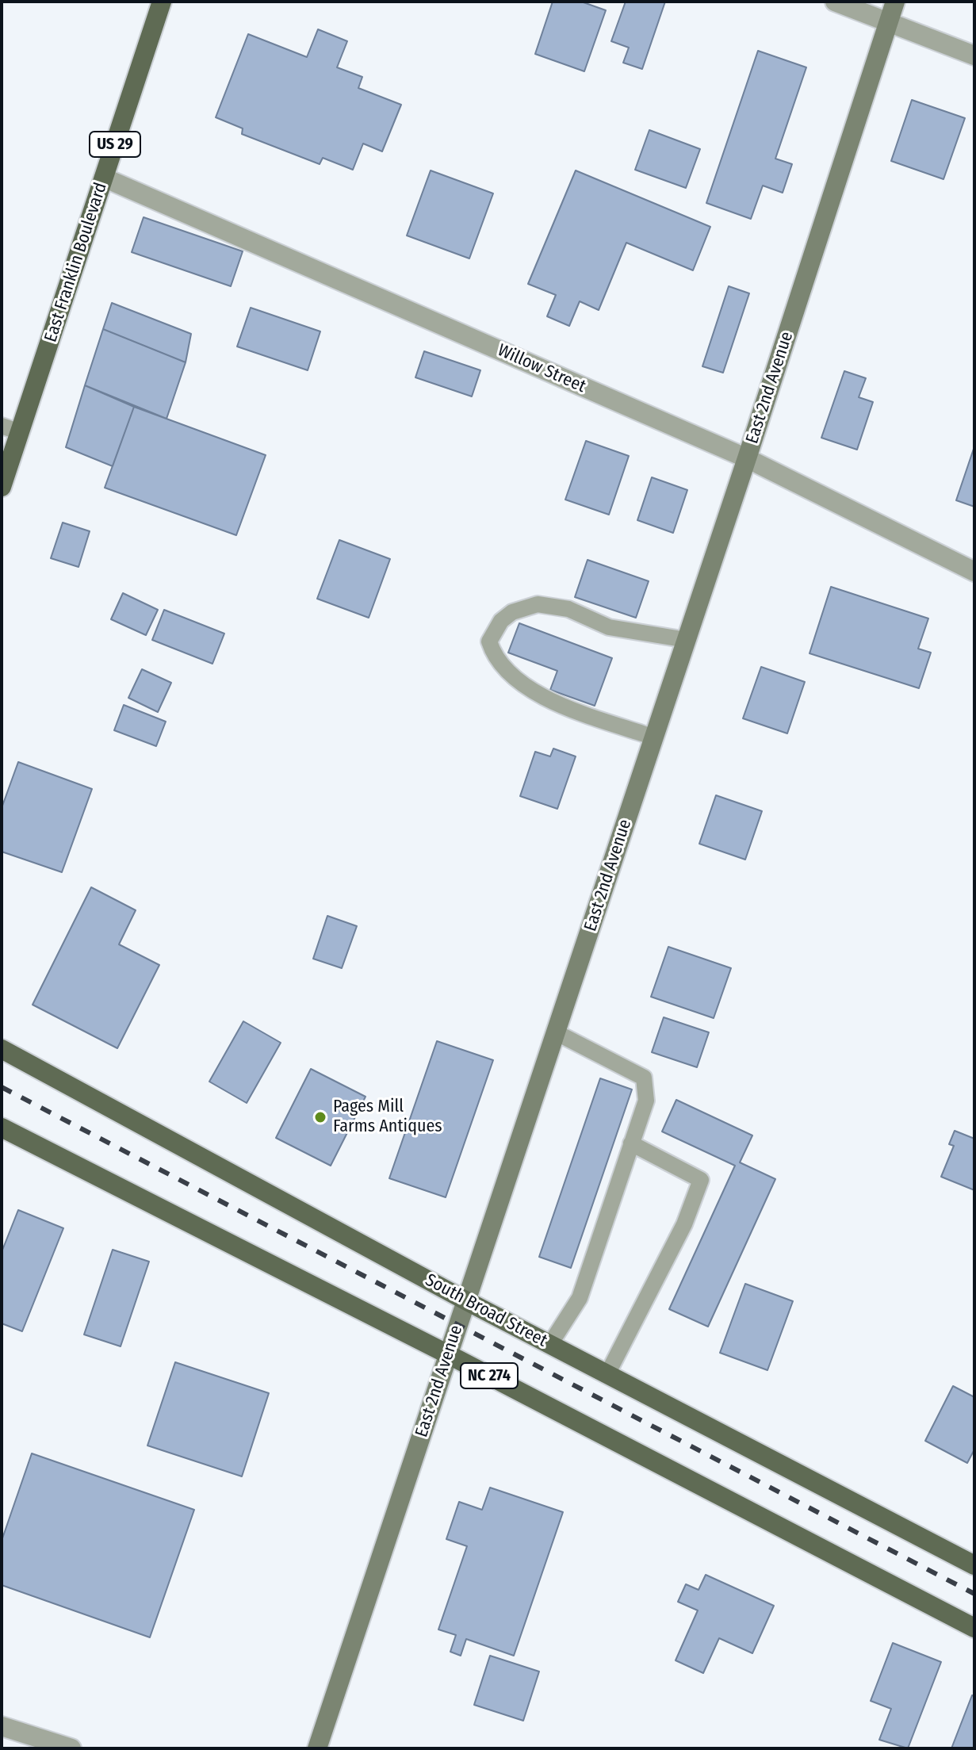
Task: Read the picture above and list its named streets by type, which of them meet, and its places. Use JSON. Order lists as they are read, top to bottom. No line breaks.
{"streets":{"main road":["US 29","East Franklin Boulevard","South Broad Street","NC 274"],"street":["Willow Street","East 2nd Avenue"]},"crossings":[["East Franklin Boulevard","Willow Street"],["Willow Street","East 2nd Avenue"],["East 2nd Avenue","South Broad Street"],["East 2nd Avenue","NC 274"]],"places":["Pages Mill Farms Antiques"]}
